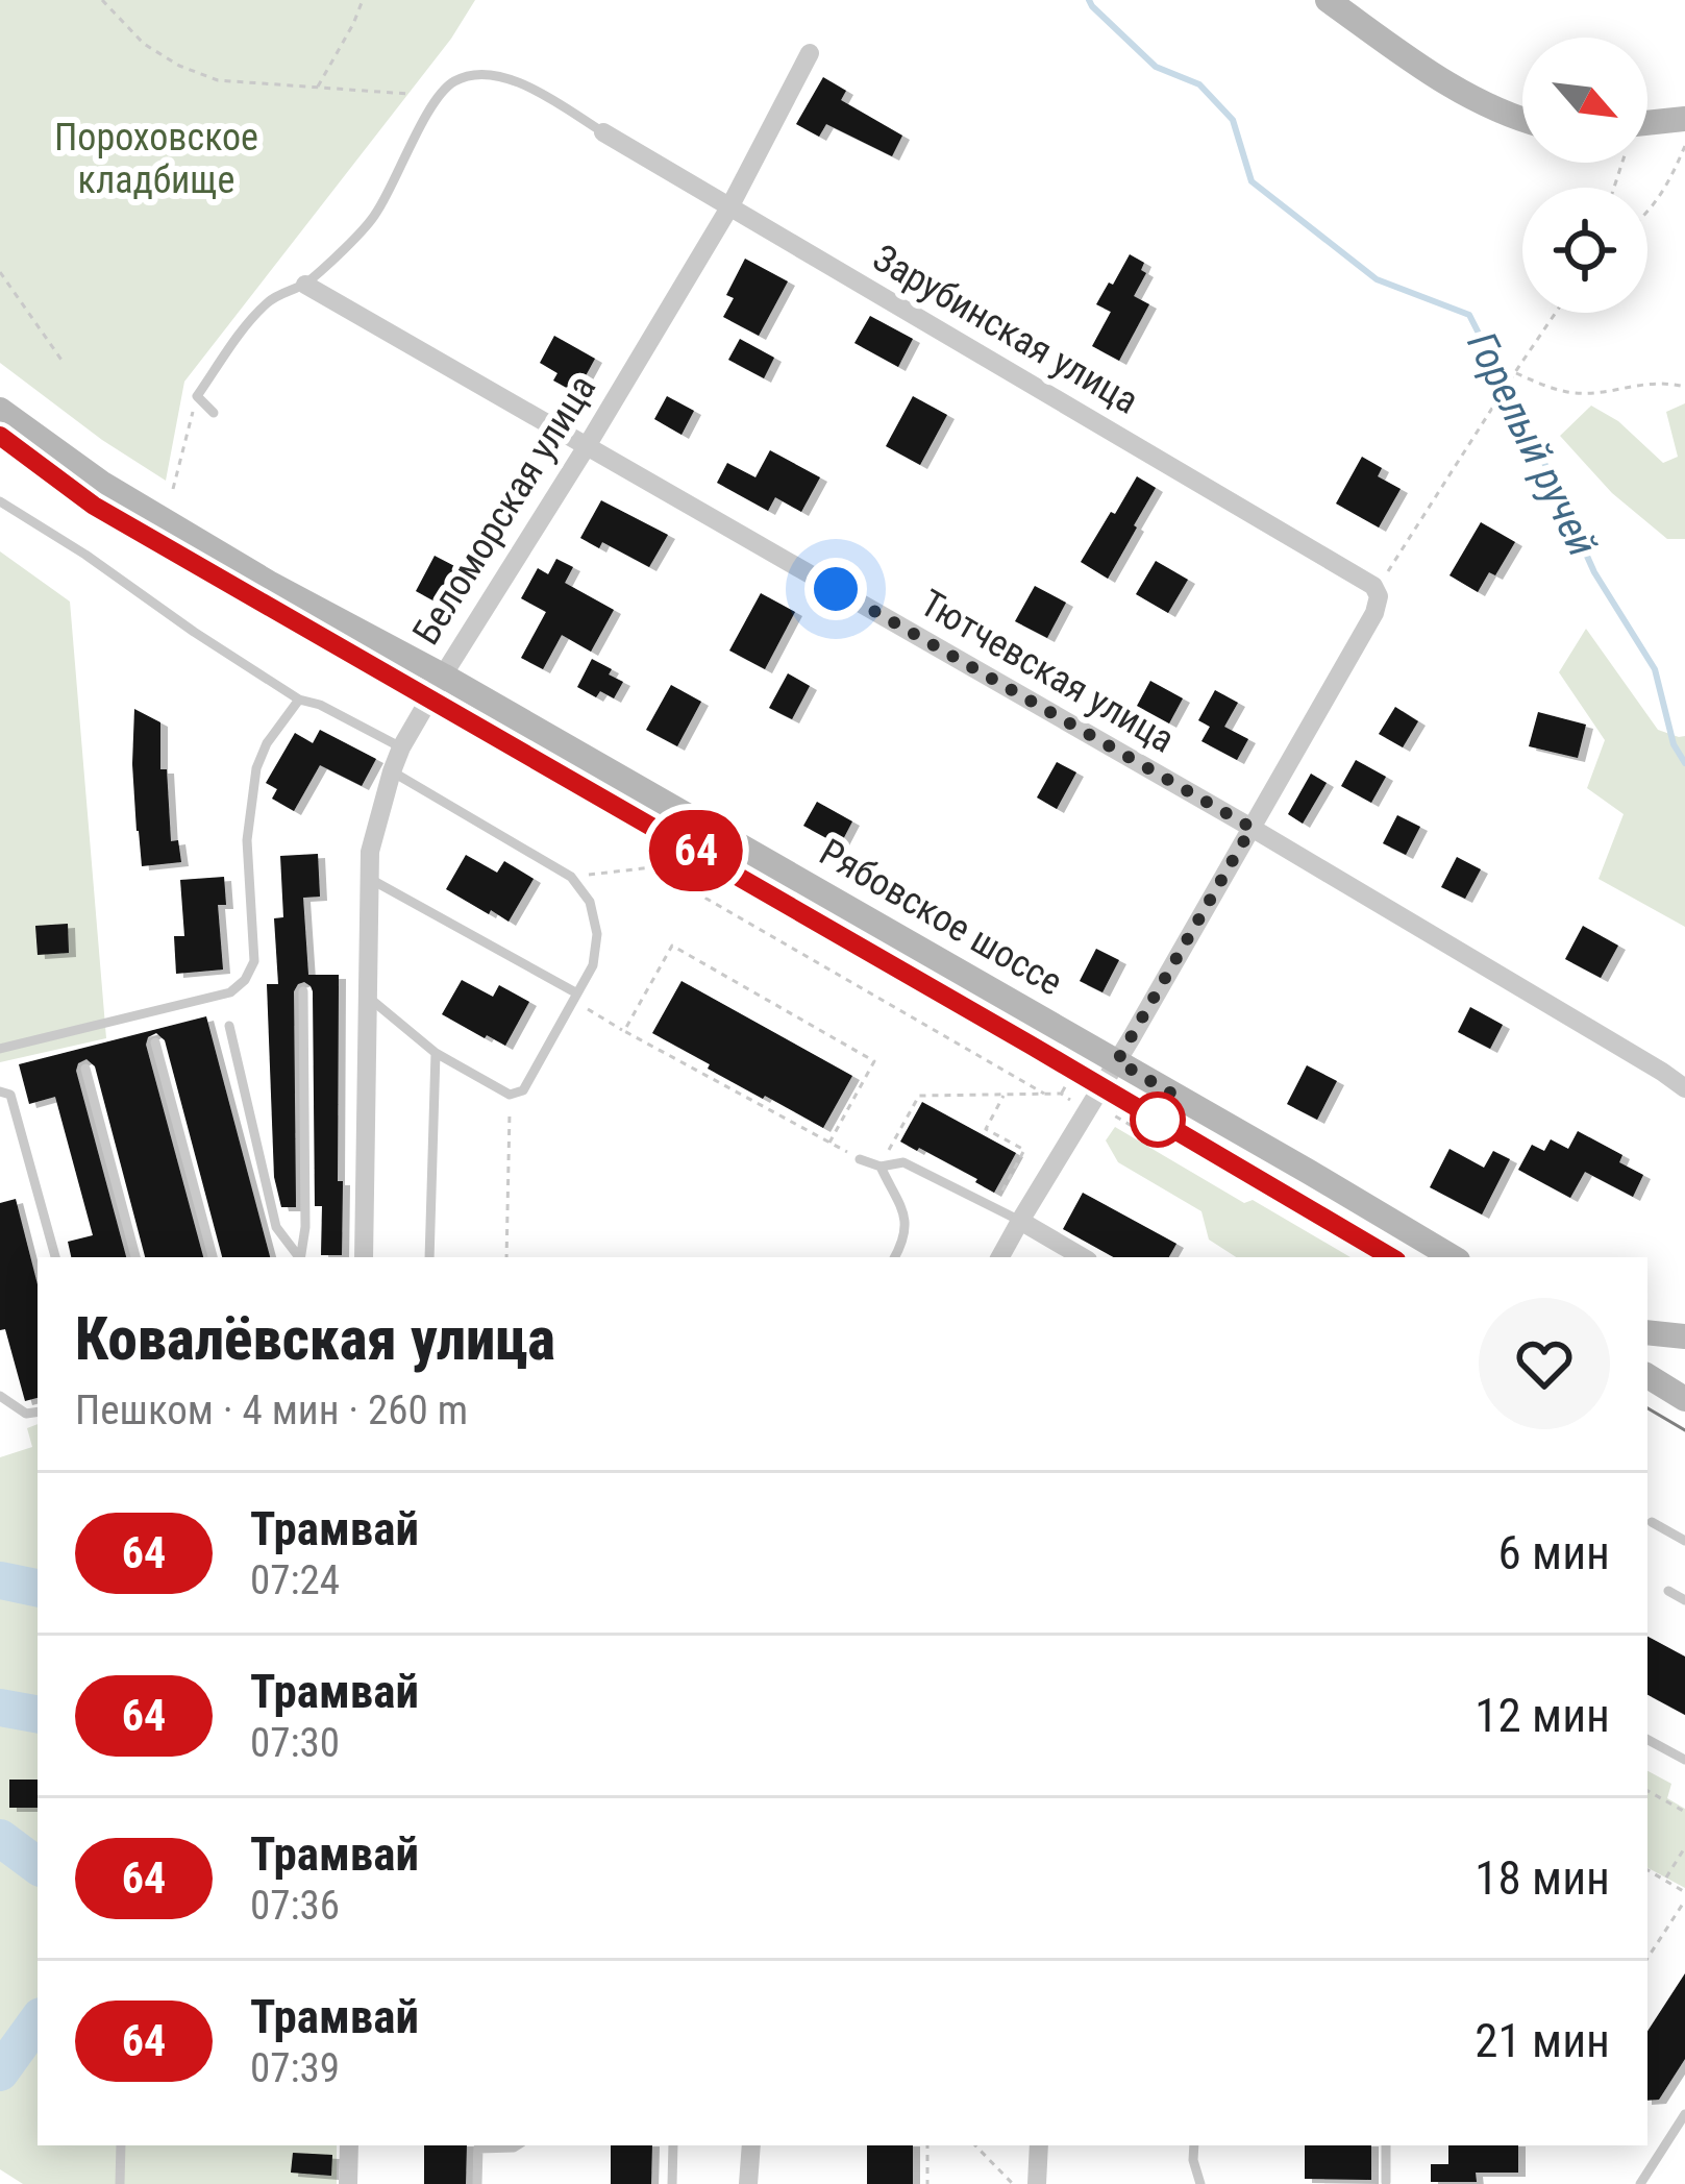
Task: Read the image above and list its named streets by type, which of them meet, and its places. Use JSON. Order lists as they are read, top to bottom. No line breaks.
{"streets":{"main road":["Рябовское шоссе"],"street":["Зарубинская улица","Беломорская улица","Тютчевская улица"]},"crossings":[["Зарубинская улица","Беломорская улица"],["Беломорская улица","Тютчевская улица"],["Беломорская улица","Рябовское шоссе"]],"water":["Горелый ручей"],"parks":["Пороховское кладбище"],"lines":["tram line 64"],"north":"bottom right","page":{"on_map":"64","heading":["Ковалёвская улица","Пешком · 4 мин · 260 m"],"list":[{"mark":"64","name":"Трамвай","note":"07:24","value":"6 мин"},{"mark":"64","name":"Трамвай","note":"07:30","value":"12 мин"},{"mark":"64","name":"Трамвай","note":"07:36","value":"18 мин"},{"mark":"64","name":"Трамвай","note":"07:39","value":"21 мин"}]}}
